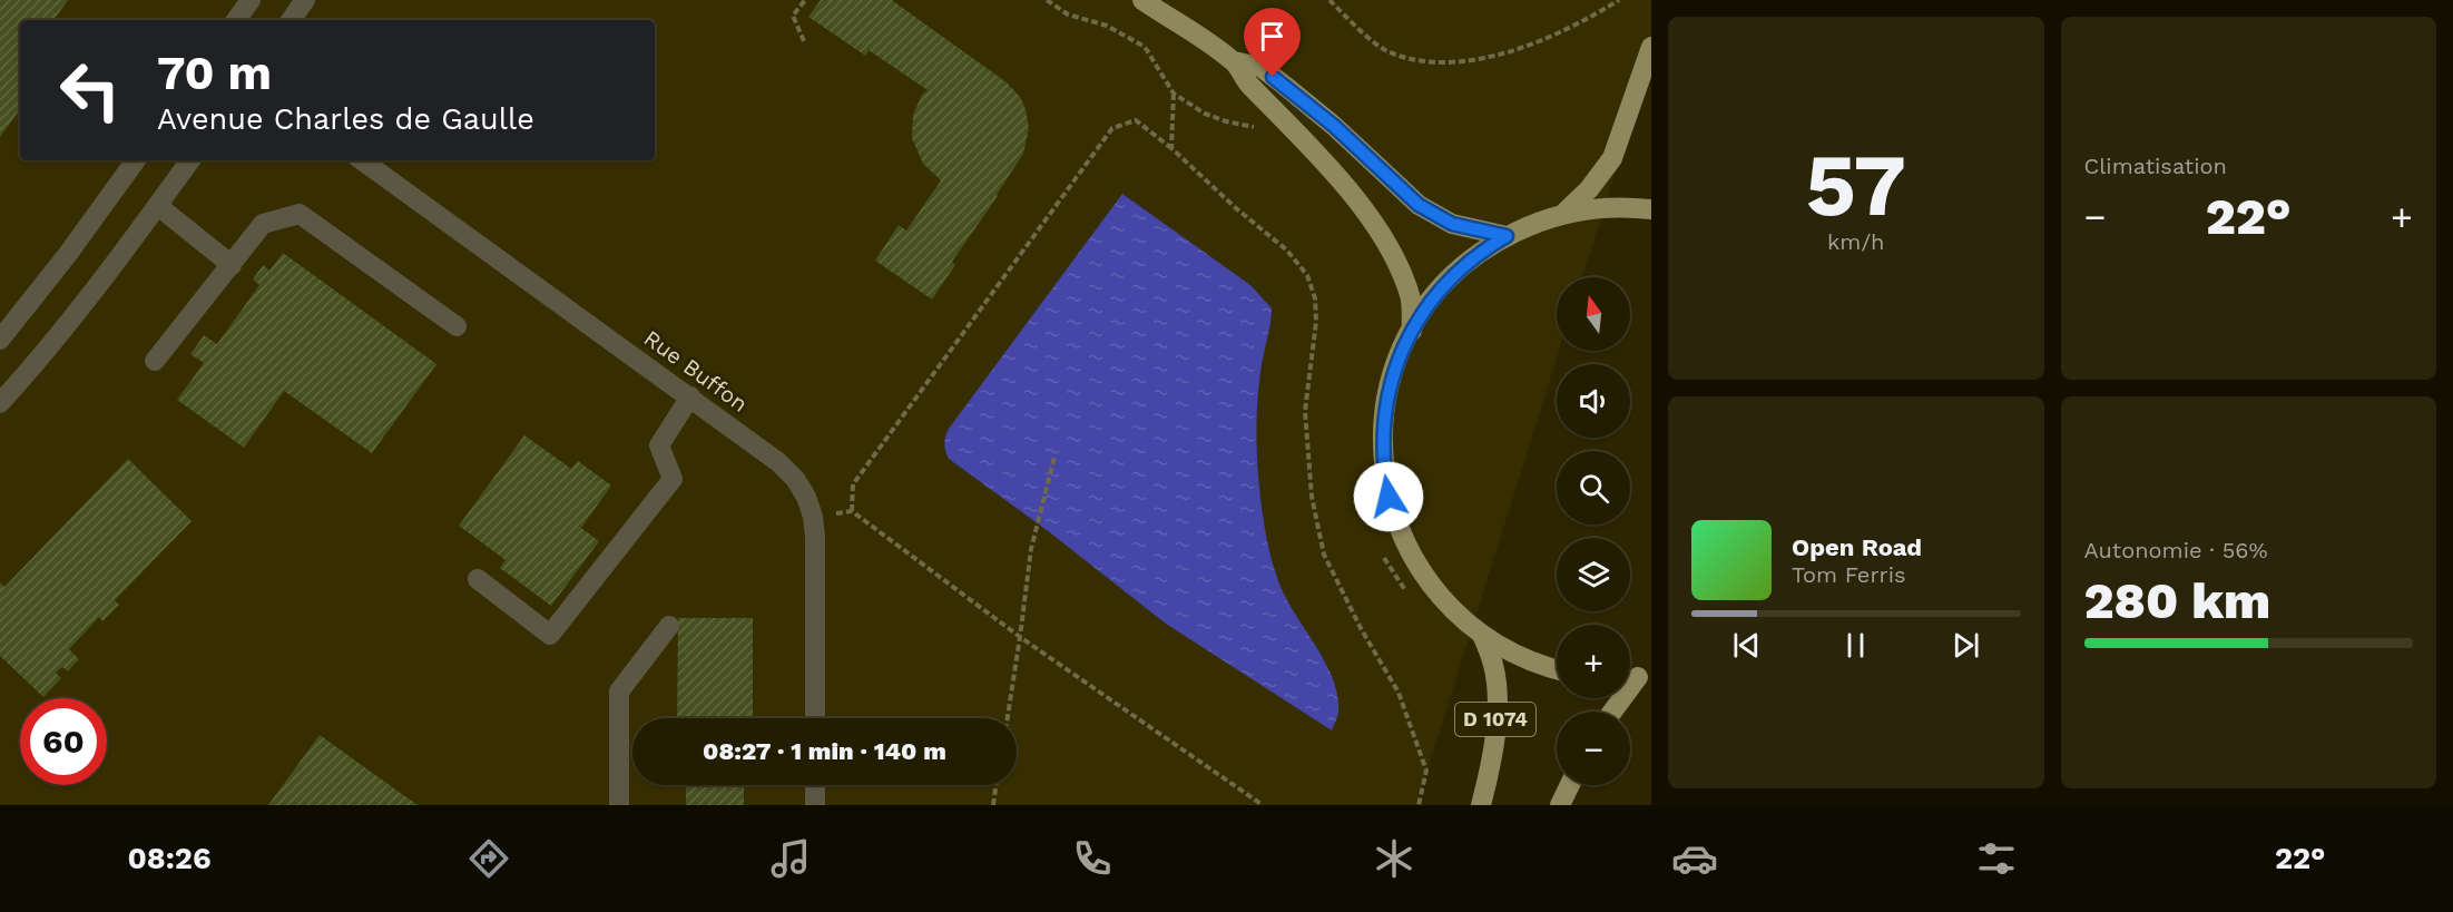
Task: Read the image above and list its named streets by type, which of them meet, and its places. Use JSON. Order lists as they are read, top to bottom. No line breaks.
{"streets":{"main road":["D 1074"],"street":["Rue Buffon"]},"north":"top","page":{"tile":[["57","km/h"],"Climatisation",["Autonomie · 56%","280 km"]],"turn":["70 m","Avenue Charles de Gaulle"],"heat":["−","22°","+"],"map_buttons":["+","−"],"song":["Open Road","Tom Ferris"],"limit":"60","trip":"08:27 · 1 min · 140 m","tabs":["08:26","22°"]}}
